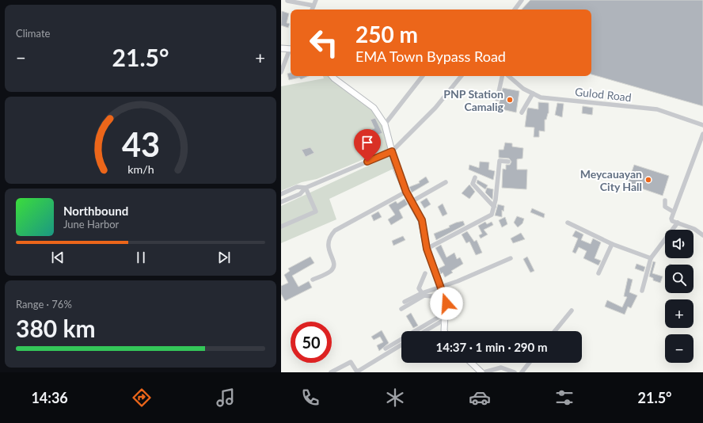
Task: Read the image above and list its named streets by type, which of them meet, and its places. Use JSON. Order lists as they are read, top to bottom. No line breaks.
{"streets":{"street":["Gulod Road"]},"places":["PNP Station Camalig","Meycauayan City Hall"],"page":{"tile":["Climate",["Range · 76%","380 km"]],"turn":["250 m","EMA Town Bypass Road"],"heat":["−","21.5°","+"],"song":["Northbound","June Harbor"],"map_buttons":["+","−"],"limit":"50","trip":"14:37 · 1 min · 290 m","tabs":["14:36","21.5°"],"gauge":["43","km/h"]}}
